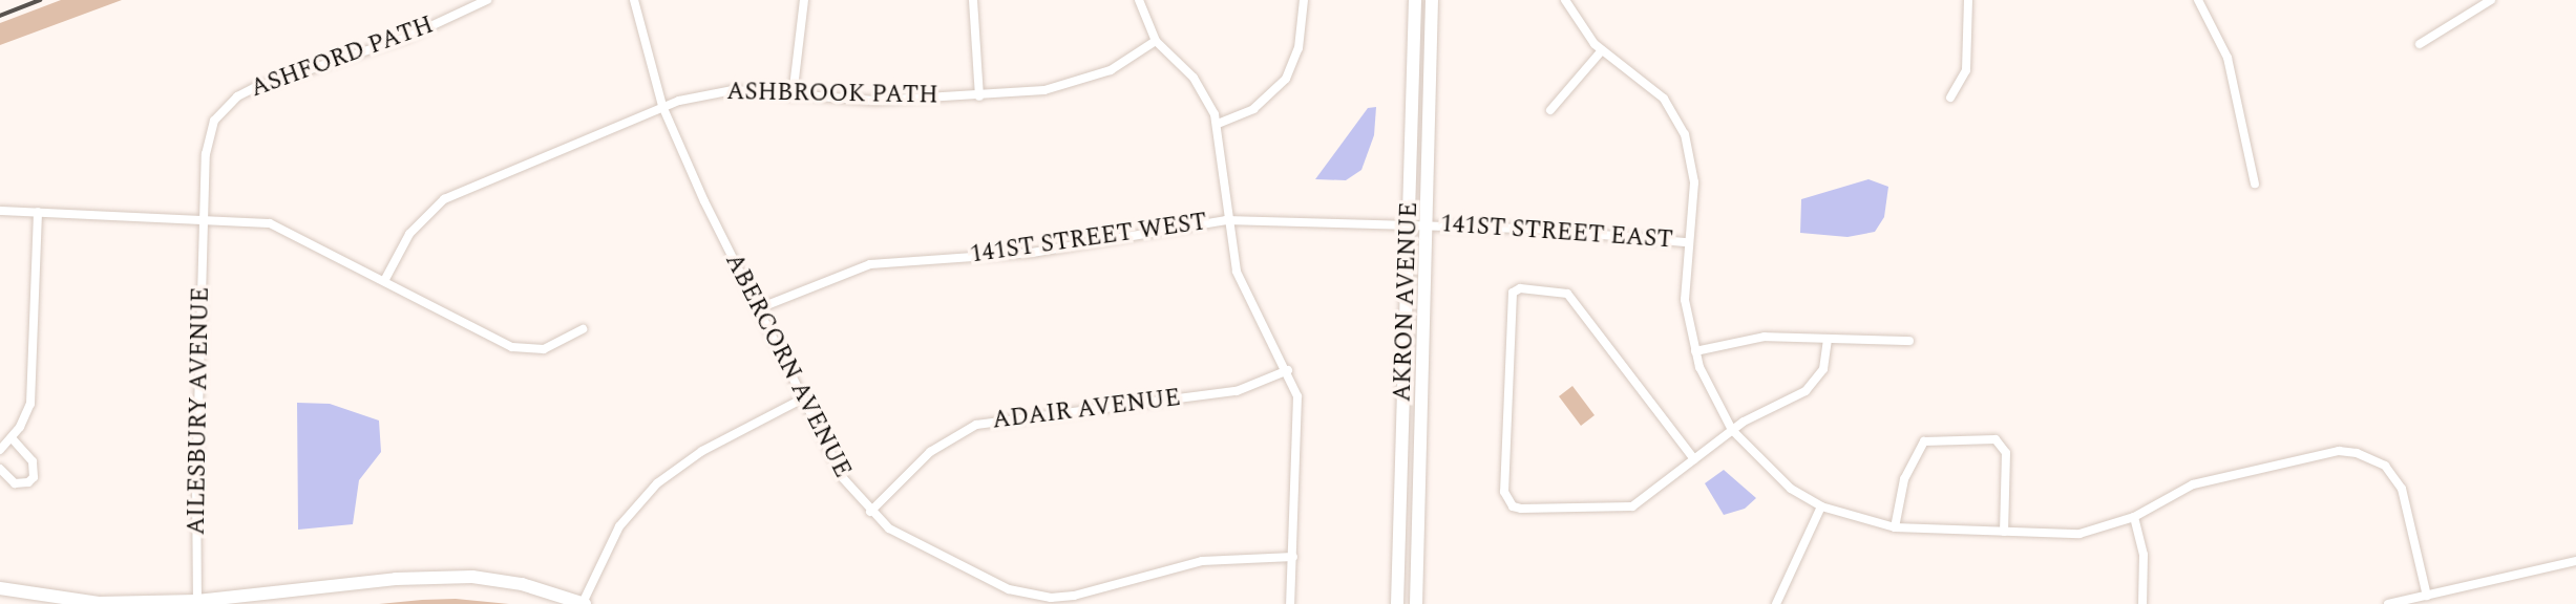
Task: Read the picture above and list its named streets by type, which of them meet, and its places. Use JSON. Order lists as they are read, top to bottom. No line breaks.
{"streets":{"street":["ASHFORD PATH","ASHBROOK PATH","141ST STREET EAST","141ST STREET WEST","AKRON AVENUE","ABERCORN AVENUE","ADAIR AVENUE","AILESBURY AVENUE"]},"crossings":[["ASHFORD PATH","AILESBURY AVENUE"],["ASHBROOK PATH","ABERCORN AVENUE"],["141ST STREET EAST","141ST STREET WEST"],["141ST STREET EAST","AKRON AVENUE"],["141ST STREET WEST","AKRON AVENUE"],["141ST STREET WEST","ABERCORN AVENUE"],["ABERCORN AVENUE","ADAIR AVENUE"]]}
